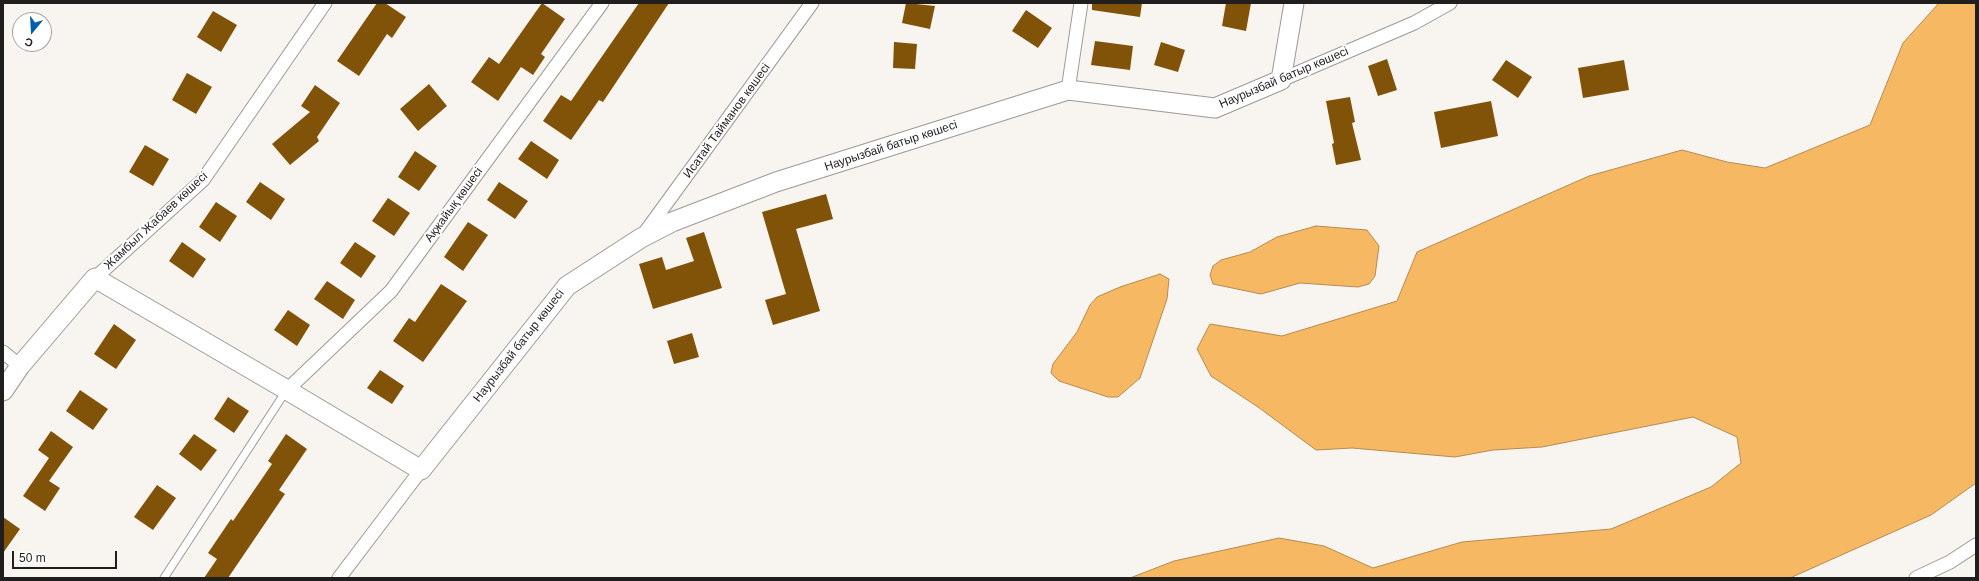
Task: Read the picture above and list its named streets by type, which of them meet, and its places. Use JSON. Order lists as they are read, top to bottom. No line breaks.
{"streets":{"street":["Наурызбай батыр көшесі","Исатай Тайманов көшесі","Ақжайық көшесі","Жамбыл Жабаев көшесі"]},"crossings":[["Наурызбай батыр көшесі","Исатай Тайманов көшесі"]],"scale_bar":"50 m","north":"bottom"}
